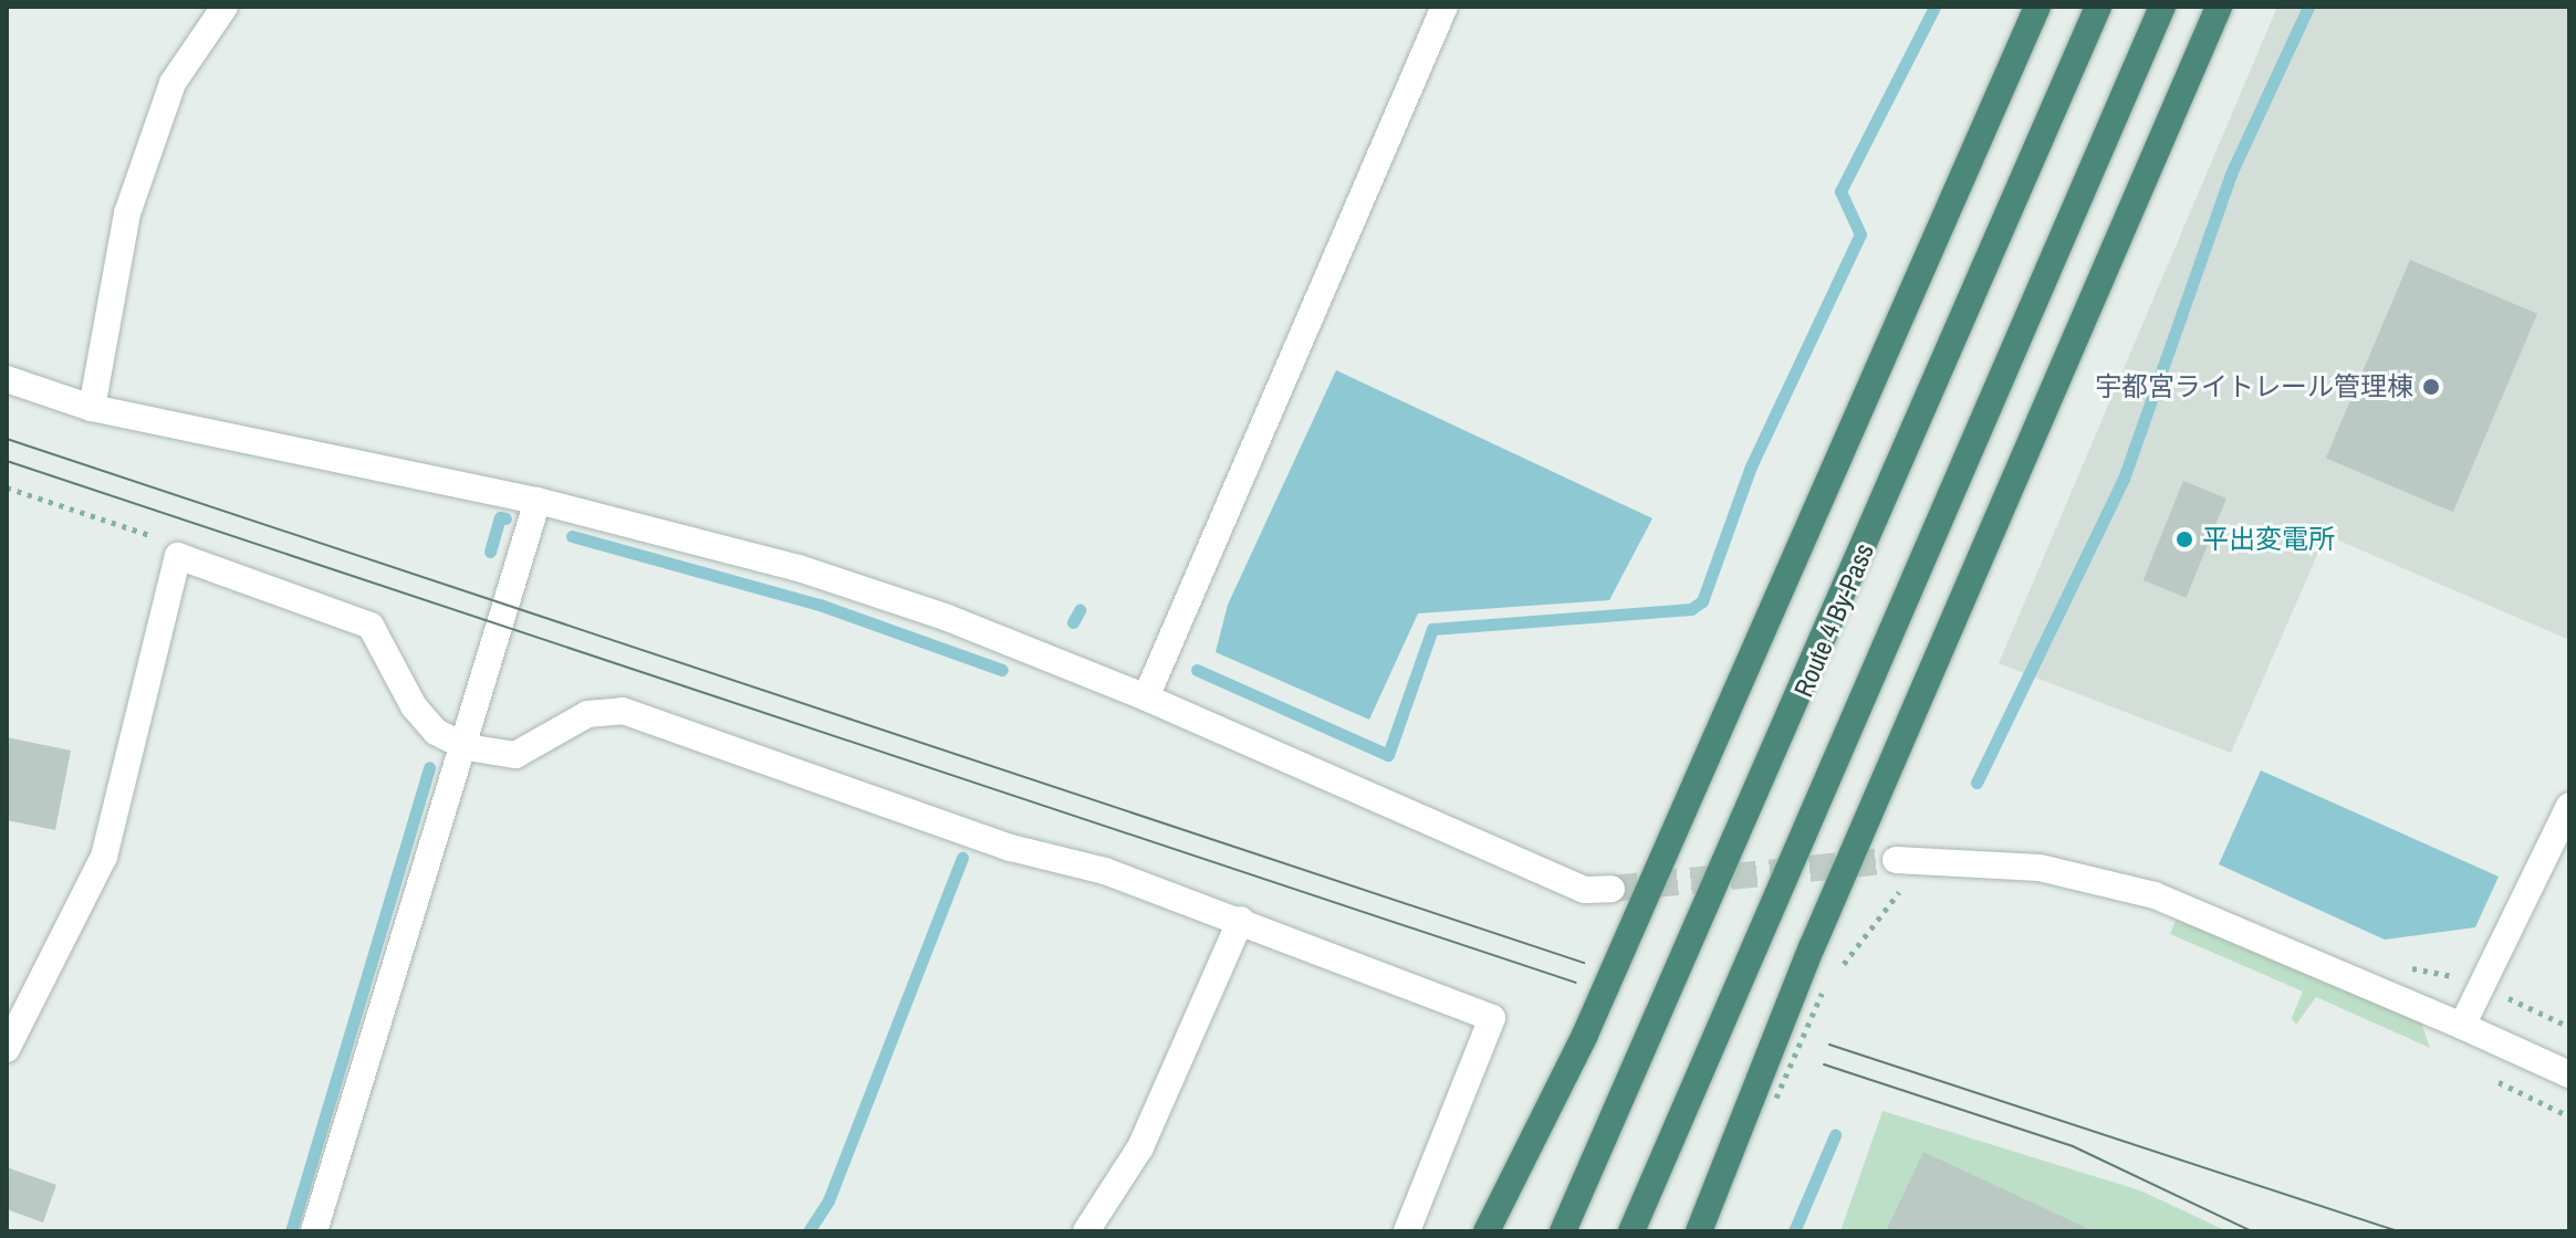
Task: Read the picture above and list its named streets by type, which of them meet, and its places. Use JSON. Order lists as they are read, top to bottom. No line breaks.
{"streets":{"highway":["Route 4 By-Pass"]},"places":["宇都宮ライトレール管理棟","平出変電所"]}
